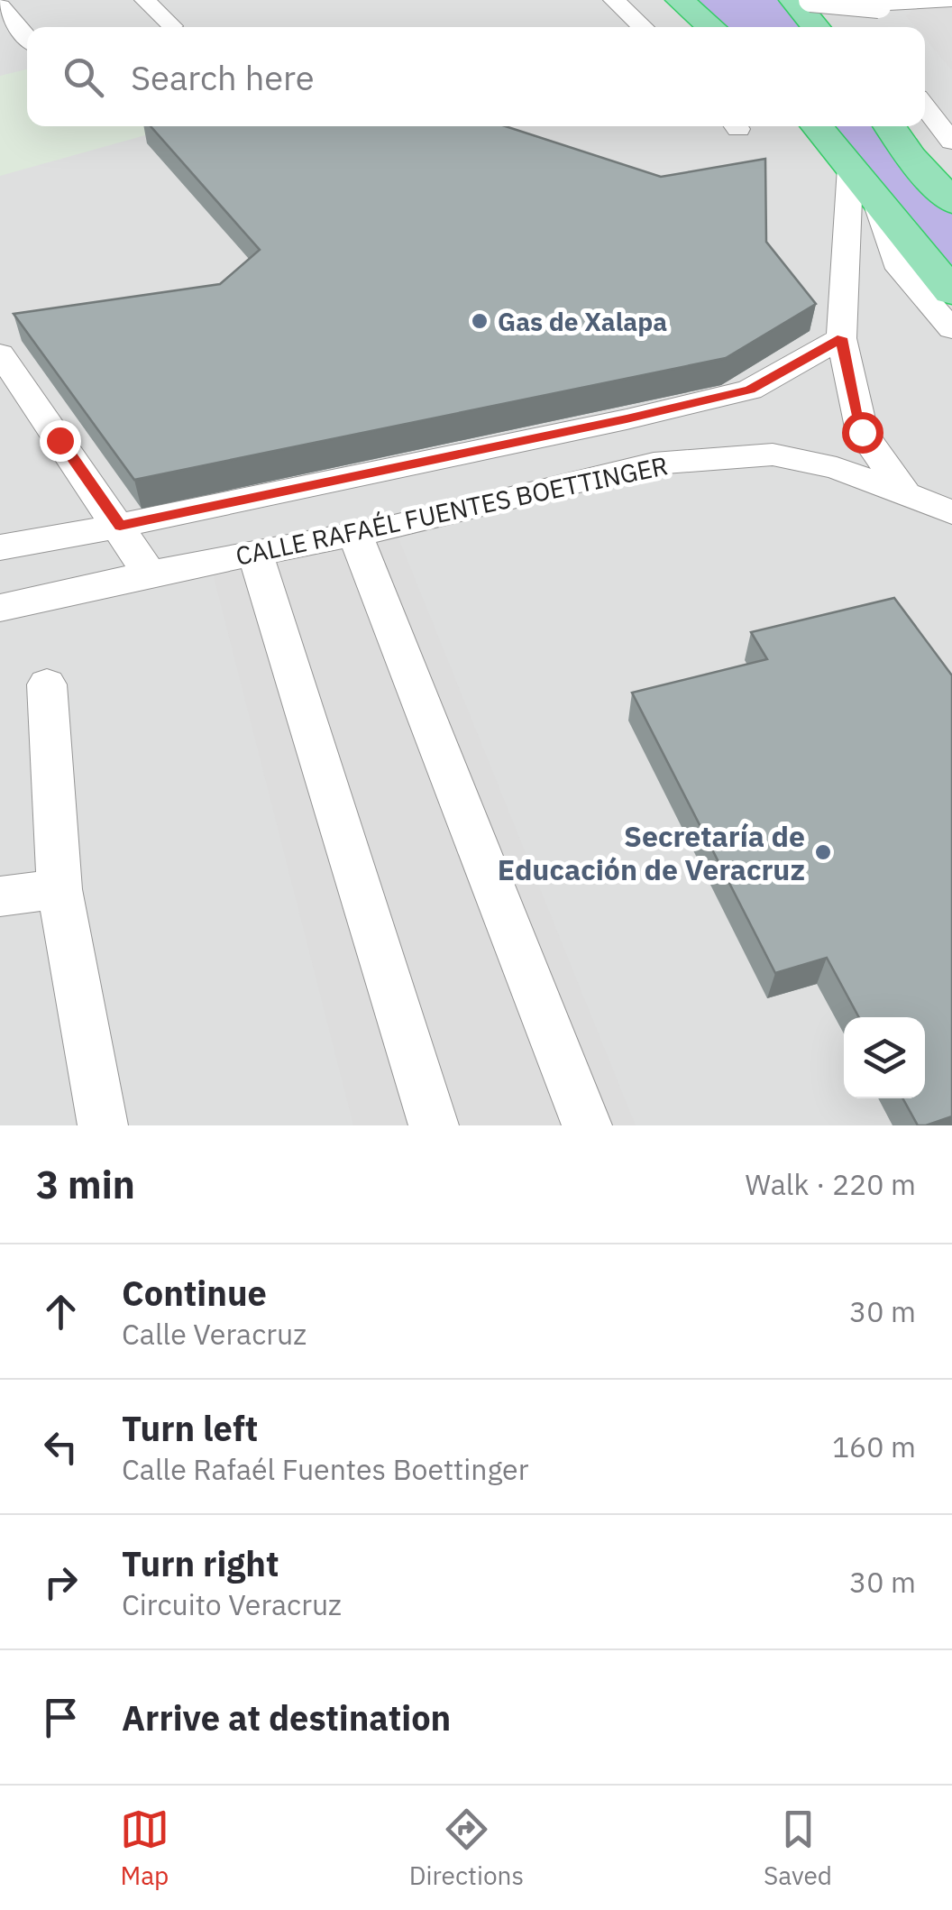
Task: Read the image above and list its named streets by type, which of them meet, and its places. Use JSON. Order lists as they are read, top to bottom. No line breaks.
{"streets":{"street":["CALLE RAFAÉL FUENTES BOETTINGER"]},"places":["Gas de Xalapa","Secretaría de Educación de Veracruz"],"page":{"search":"Search here","heading":["3 min","Walk · 220 m"],"list":[["Continue","Calle Veracruz","30 m"],["Turn left","Calle Rafaél Fuentes Boettinger","160 m"],["Turn right","Circuito Veracruz","30 m"],"Arrive at destination"],"nav":["Map","Directions","Saved"]}}
